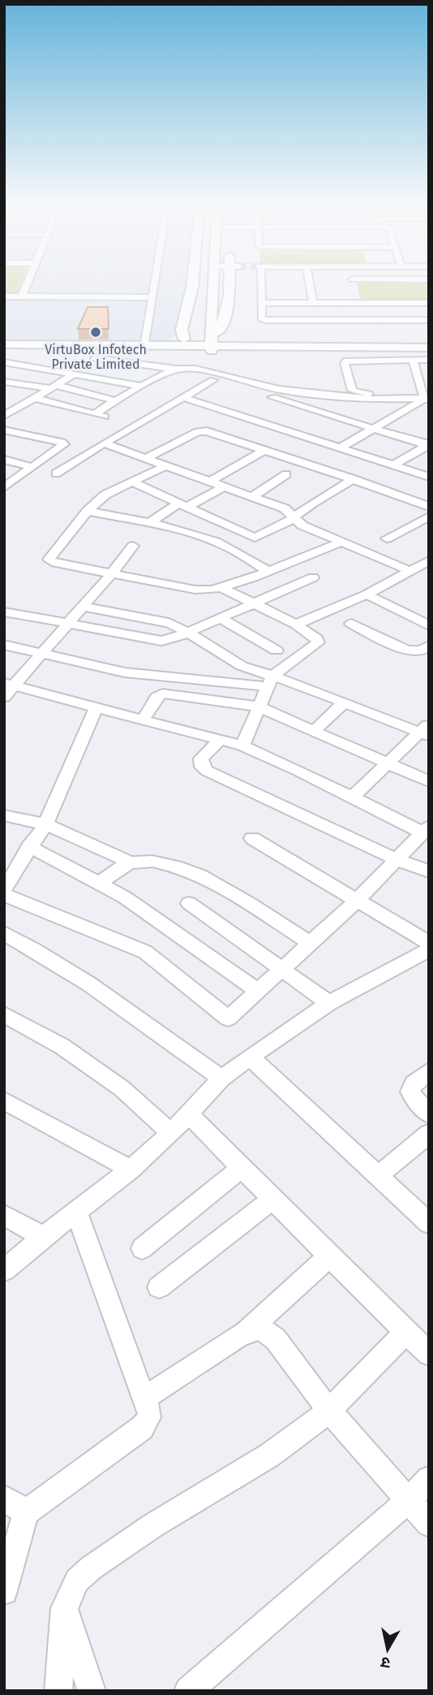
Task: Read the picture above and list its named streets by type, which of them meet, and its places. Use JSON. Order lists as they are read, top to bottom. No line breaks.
{"places":["VirtuBox Infotech Private Limited"],"north":"bottom"}
